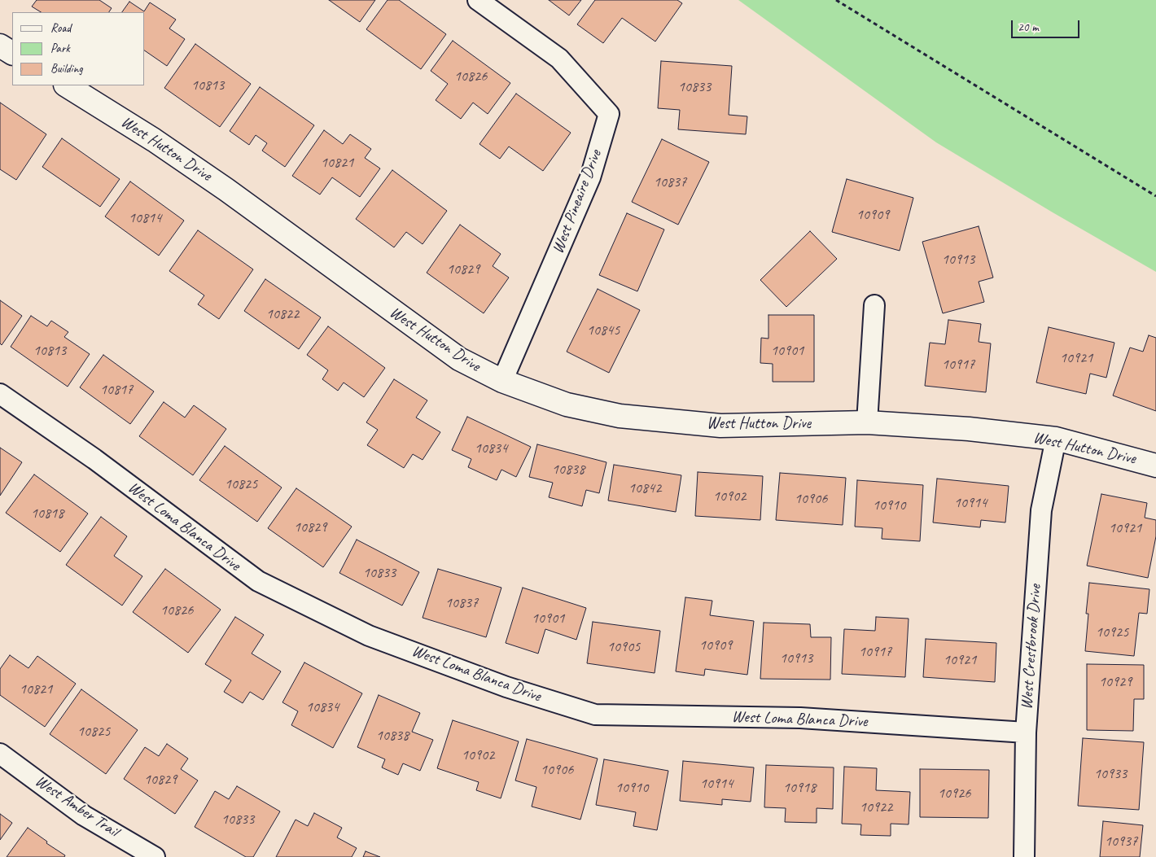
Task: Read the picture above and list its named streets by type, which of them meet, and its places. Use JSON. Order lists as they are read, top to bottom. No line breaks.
{"streets":{"street":["West Hutton Drive","West Pineaire Drive","West Loma Blanca Drive","West Crestbrook Drive","West Amber Trail"]},"crossings":[["West Hutton Drive","West Pineaire Drive"],["West Hutton Drive","West Crestbrook Drive"],["West Loma Blanca Drive","West Crestbrook Drive"]],"house_numbers":["10826","10813","10833","10821","10837","10909","10814","10913","10829","10822","10845","10813","10901","10921","10917","10817","10834","10838","10825","10842","10902","10906","10914","10910","10818","10829","10921","10833","10837","10826","10901","10925","10909","10905","10917","10913","10921","10929","10821","10834","10825","10838","10902","10906","10933","10829","10914","10910","10918","10926","10922","10833","10937"],"legend":["Road","Park","Building"],"scale_bar":"20 m"}
